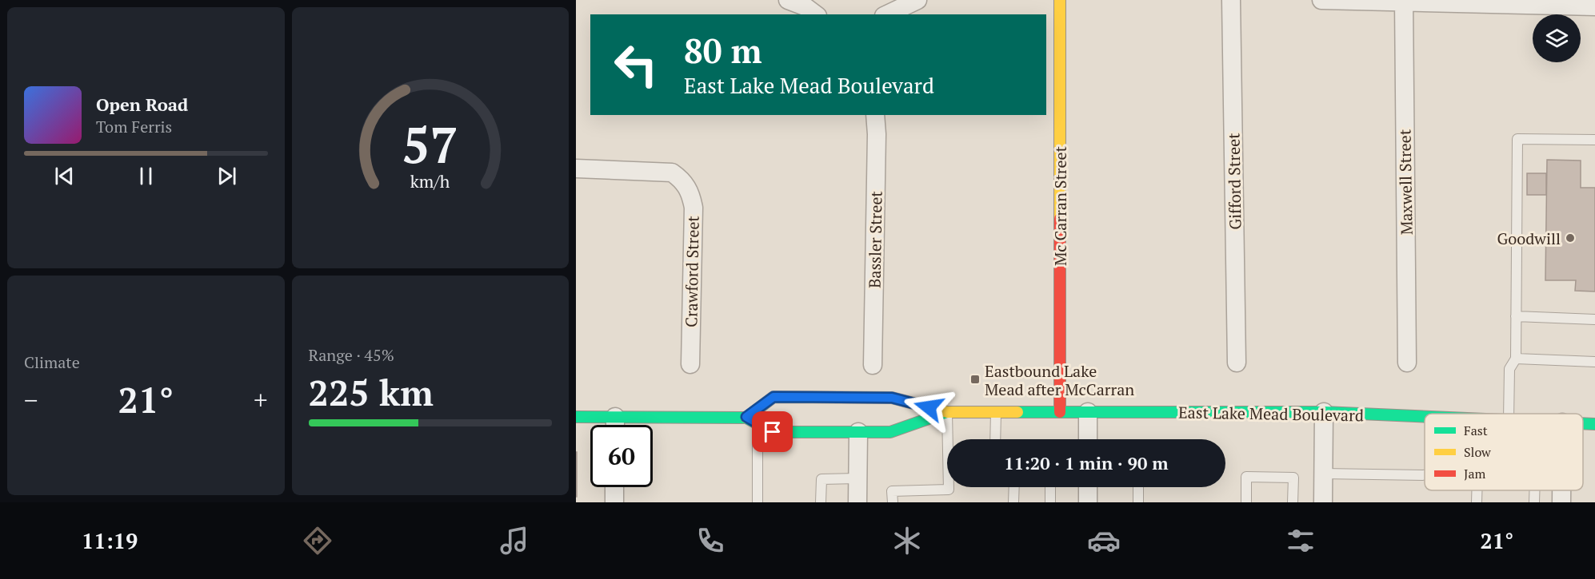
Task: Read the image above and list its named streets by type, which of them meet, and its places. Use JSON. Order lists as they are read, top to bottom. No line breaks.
{"streets":{"main road":["Mc Carran Street","East Lake Mead Boulevard"],"street":["Gifford Street","Maxwell Street","Bassler Street","Crawford Street"]},"crossings":[["Mc Carran Street","East Lake Mead Boulevard"]],"places":{"other":["Goodwill"],"transit":["Eastbound Lake Mead after McCarran"]},"legend":["Fast","Slow","Jam"],"page":{"turn":["80 m","East Lake Mead Boulevard"],"song":["Open Road","Tom Ferris"],"tile":["Climate",["Range · 45%","225 km"]],"heat":["−","21°","+"],"limit":"60","trip":"11:20 · 1 min · 90 m","tabs":["11:19","21°"],"gauge":["57","km/h"]}}
